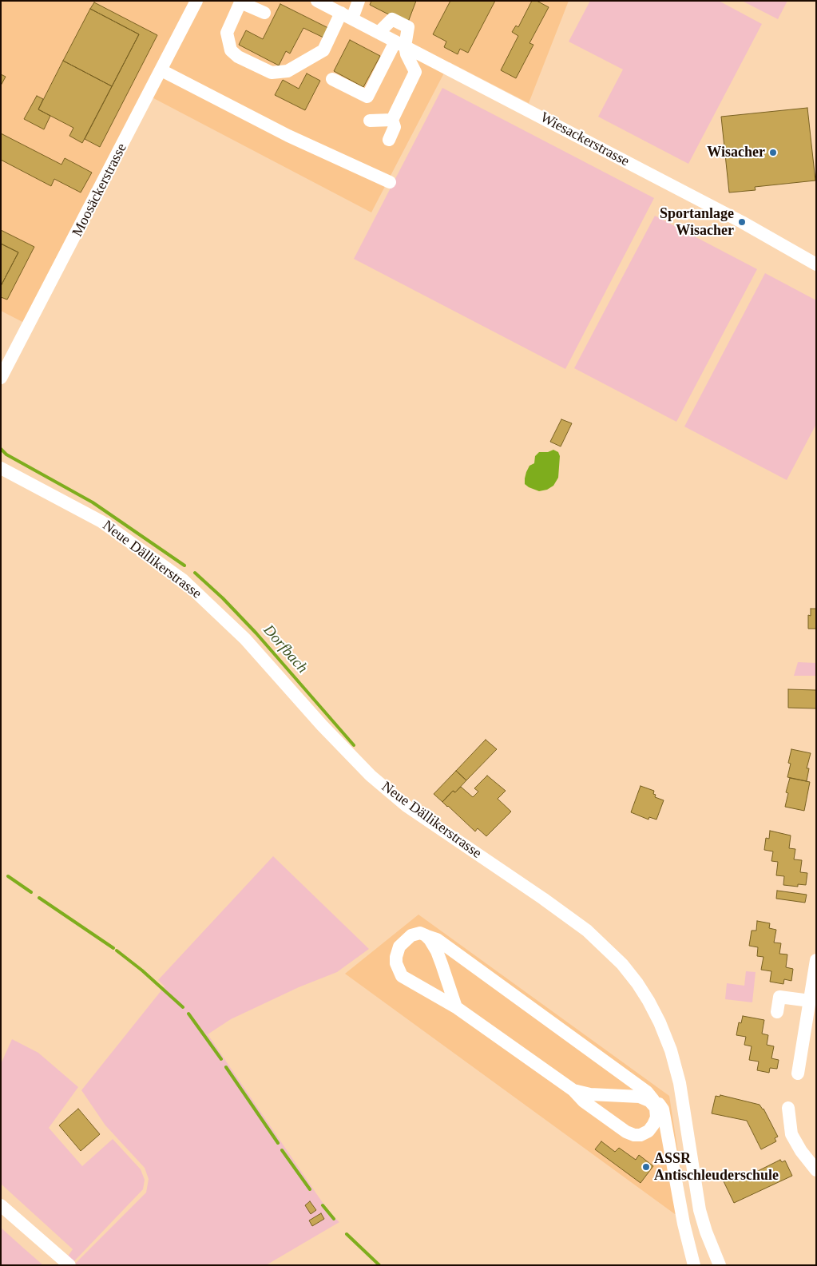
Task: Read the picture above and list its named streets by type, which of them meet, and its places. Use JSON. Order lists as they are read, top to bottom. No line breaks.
{"streets":{"street":["Wiesackerstrasse","Moosäckerstrasse","Neue Dällikerstrasse"]},"water":["Dorfbach"],"places":["Wisacher","Sportanlage Wisacher","ASSR Antischleuderschule"]}
